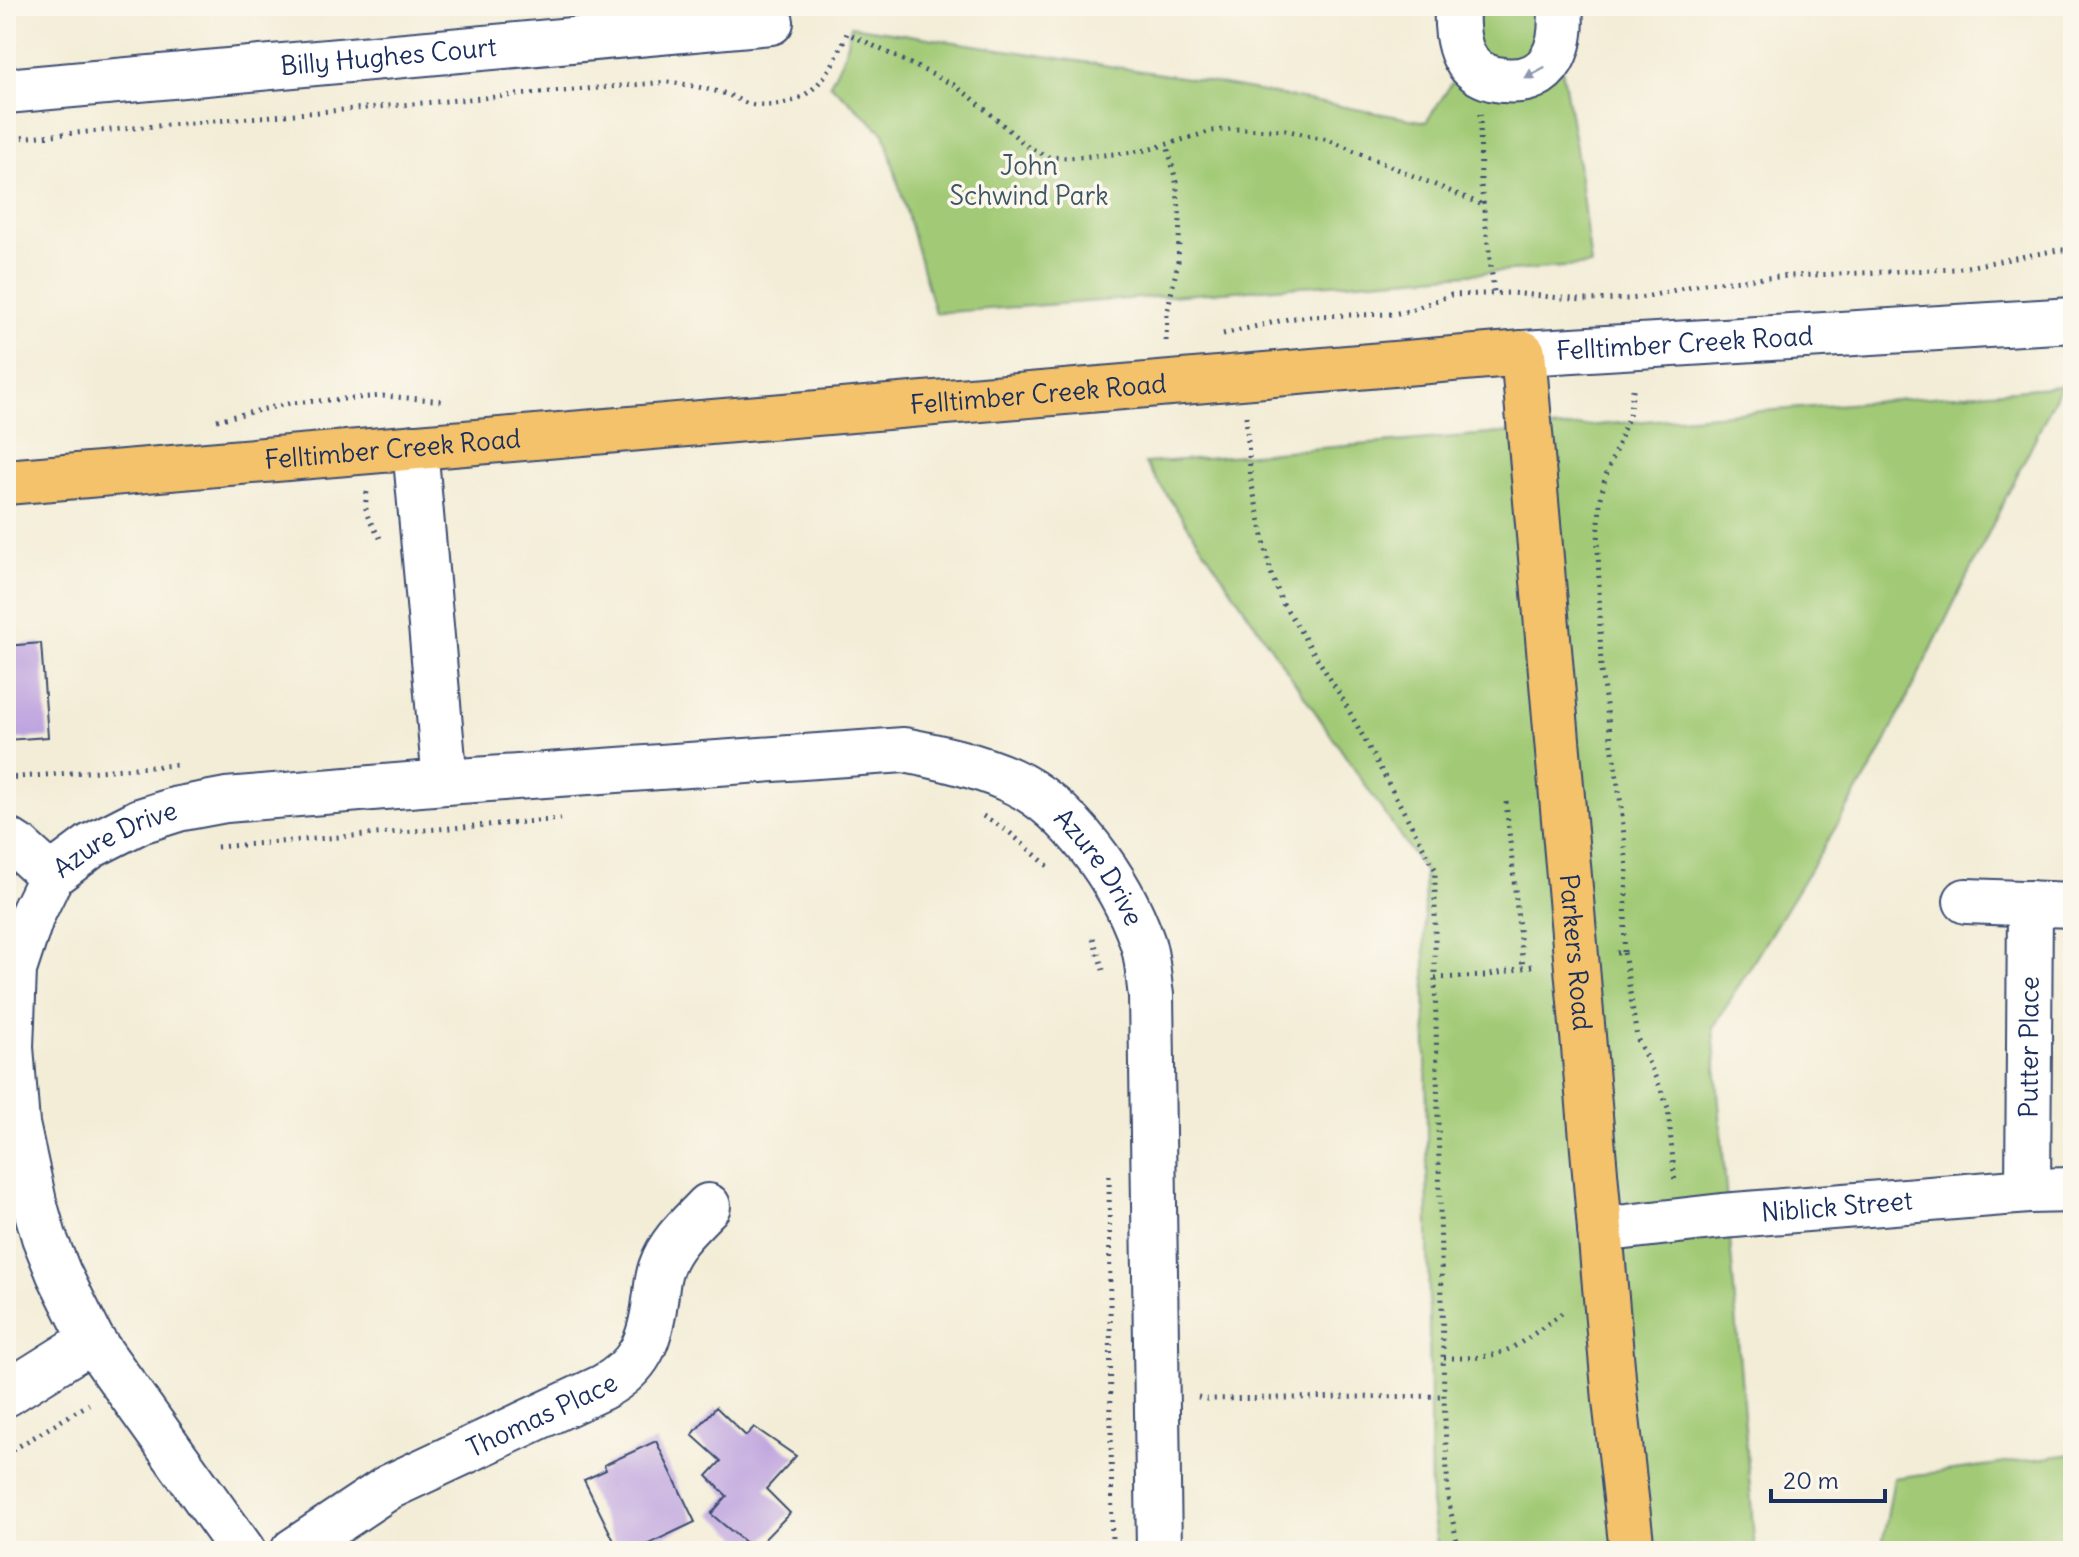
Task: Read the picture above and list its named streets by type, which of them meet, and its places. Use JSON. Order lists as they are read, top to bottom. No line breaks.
{"streets":{"main road":["Felltimber Creek Road","Parkers Road"],"street":["Billy Hughes Court","Azure Drive","Putter Place","Niblick Street","Thomas Place"]},"crossings":[["Felltimber Creek Road","Parkers Road"],["Parkers Road","Niblick Street"],["Putter Place","Niblick Street"]],"parks":["John Schwind Park"],"scale_bar":"20 m"}
